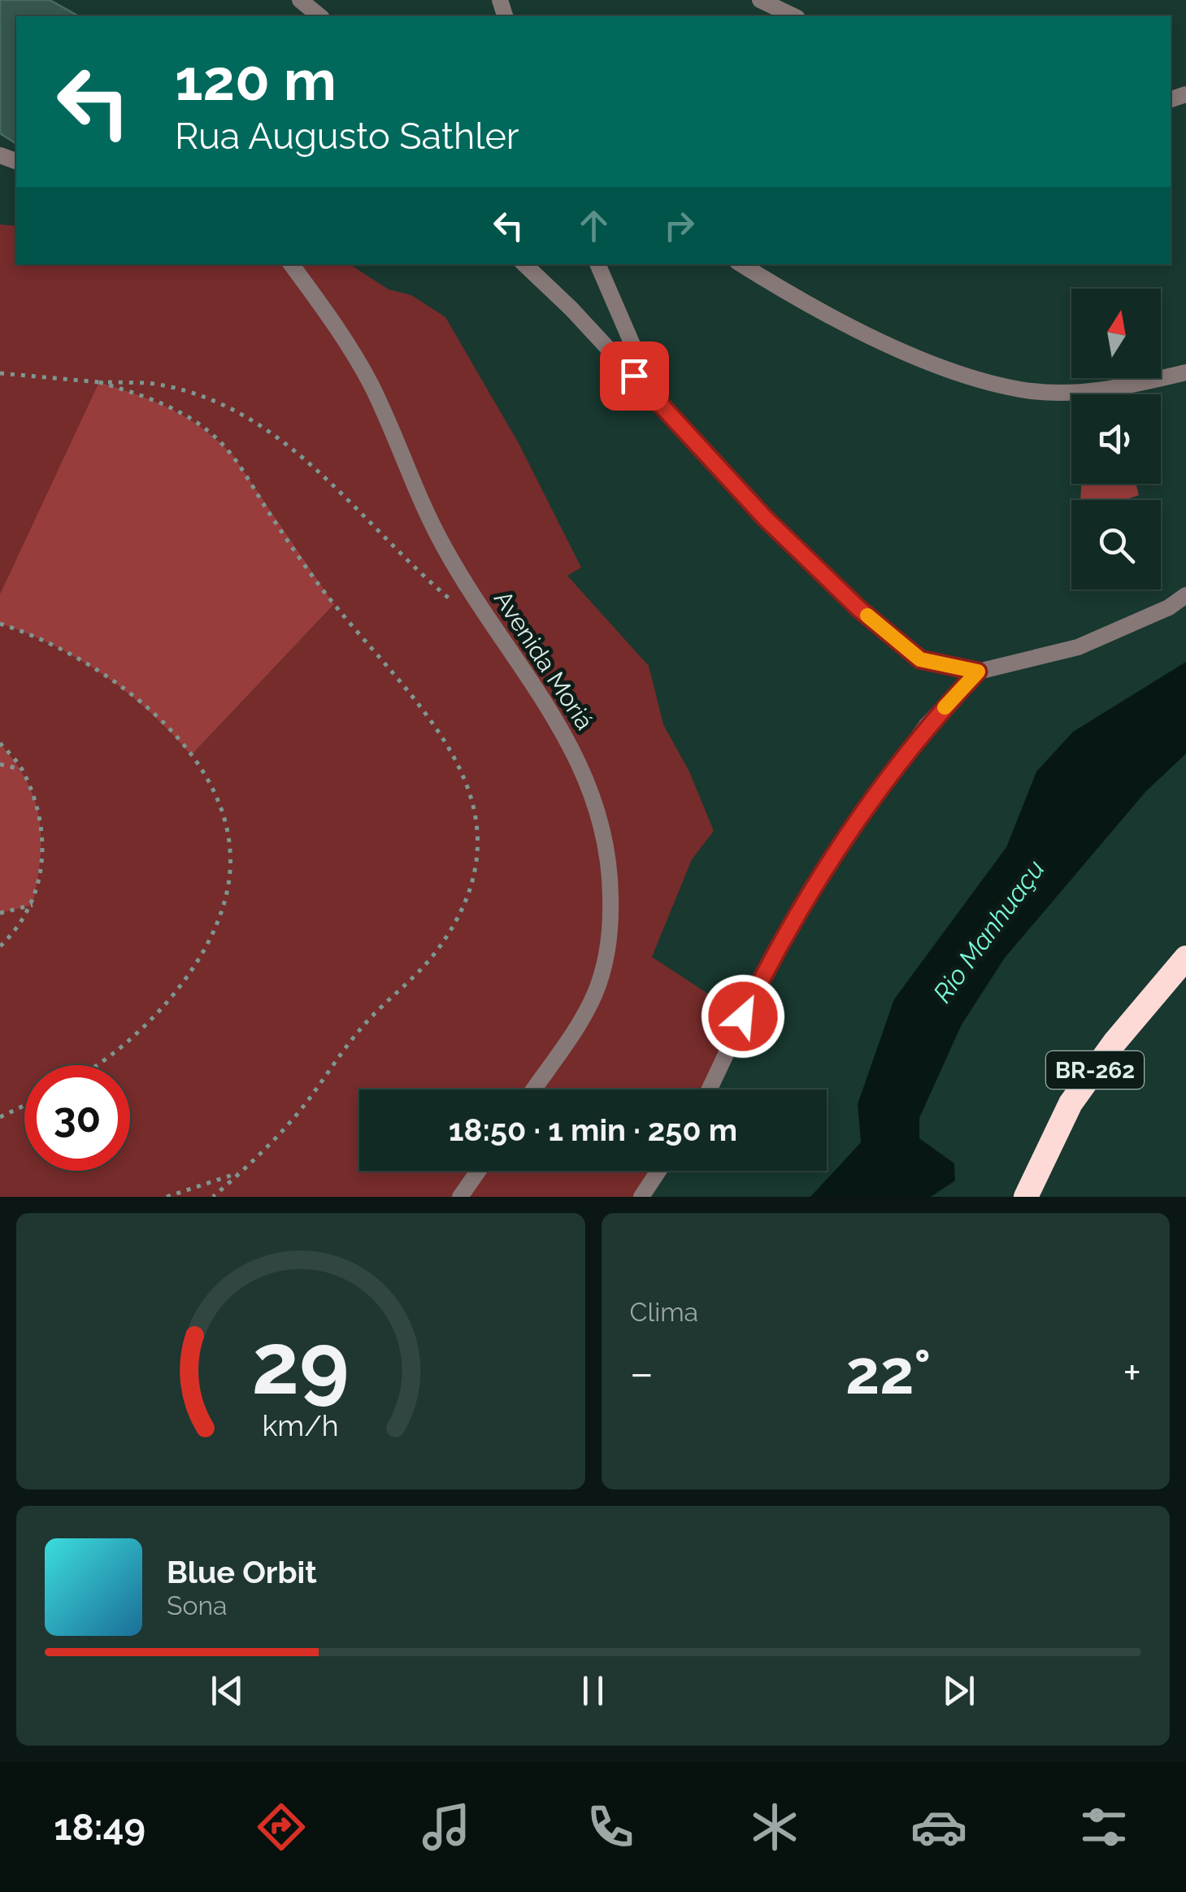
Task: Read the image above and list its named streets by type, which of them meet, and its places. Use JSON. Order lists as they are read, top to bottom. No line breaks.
{"streets":{"highway":["BR-262"],"street":["Avenida Moriá"]},"water":["Rio Manhuaçu"],"north":"top","page":{"turn":["120 m","Rua Augusto Sathler"],"limit":"30","trip":"18:50 · 1 min · 250 m","tile":"Clima","heat":["−","22°","+"],"song":["Blue Orbit","Sona"],"tabs":"18:49","gauge":["29","km/h"]}}
